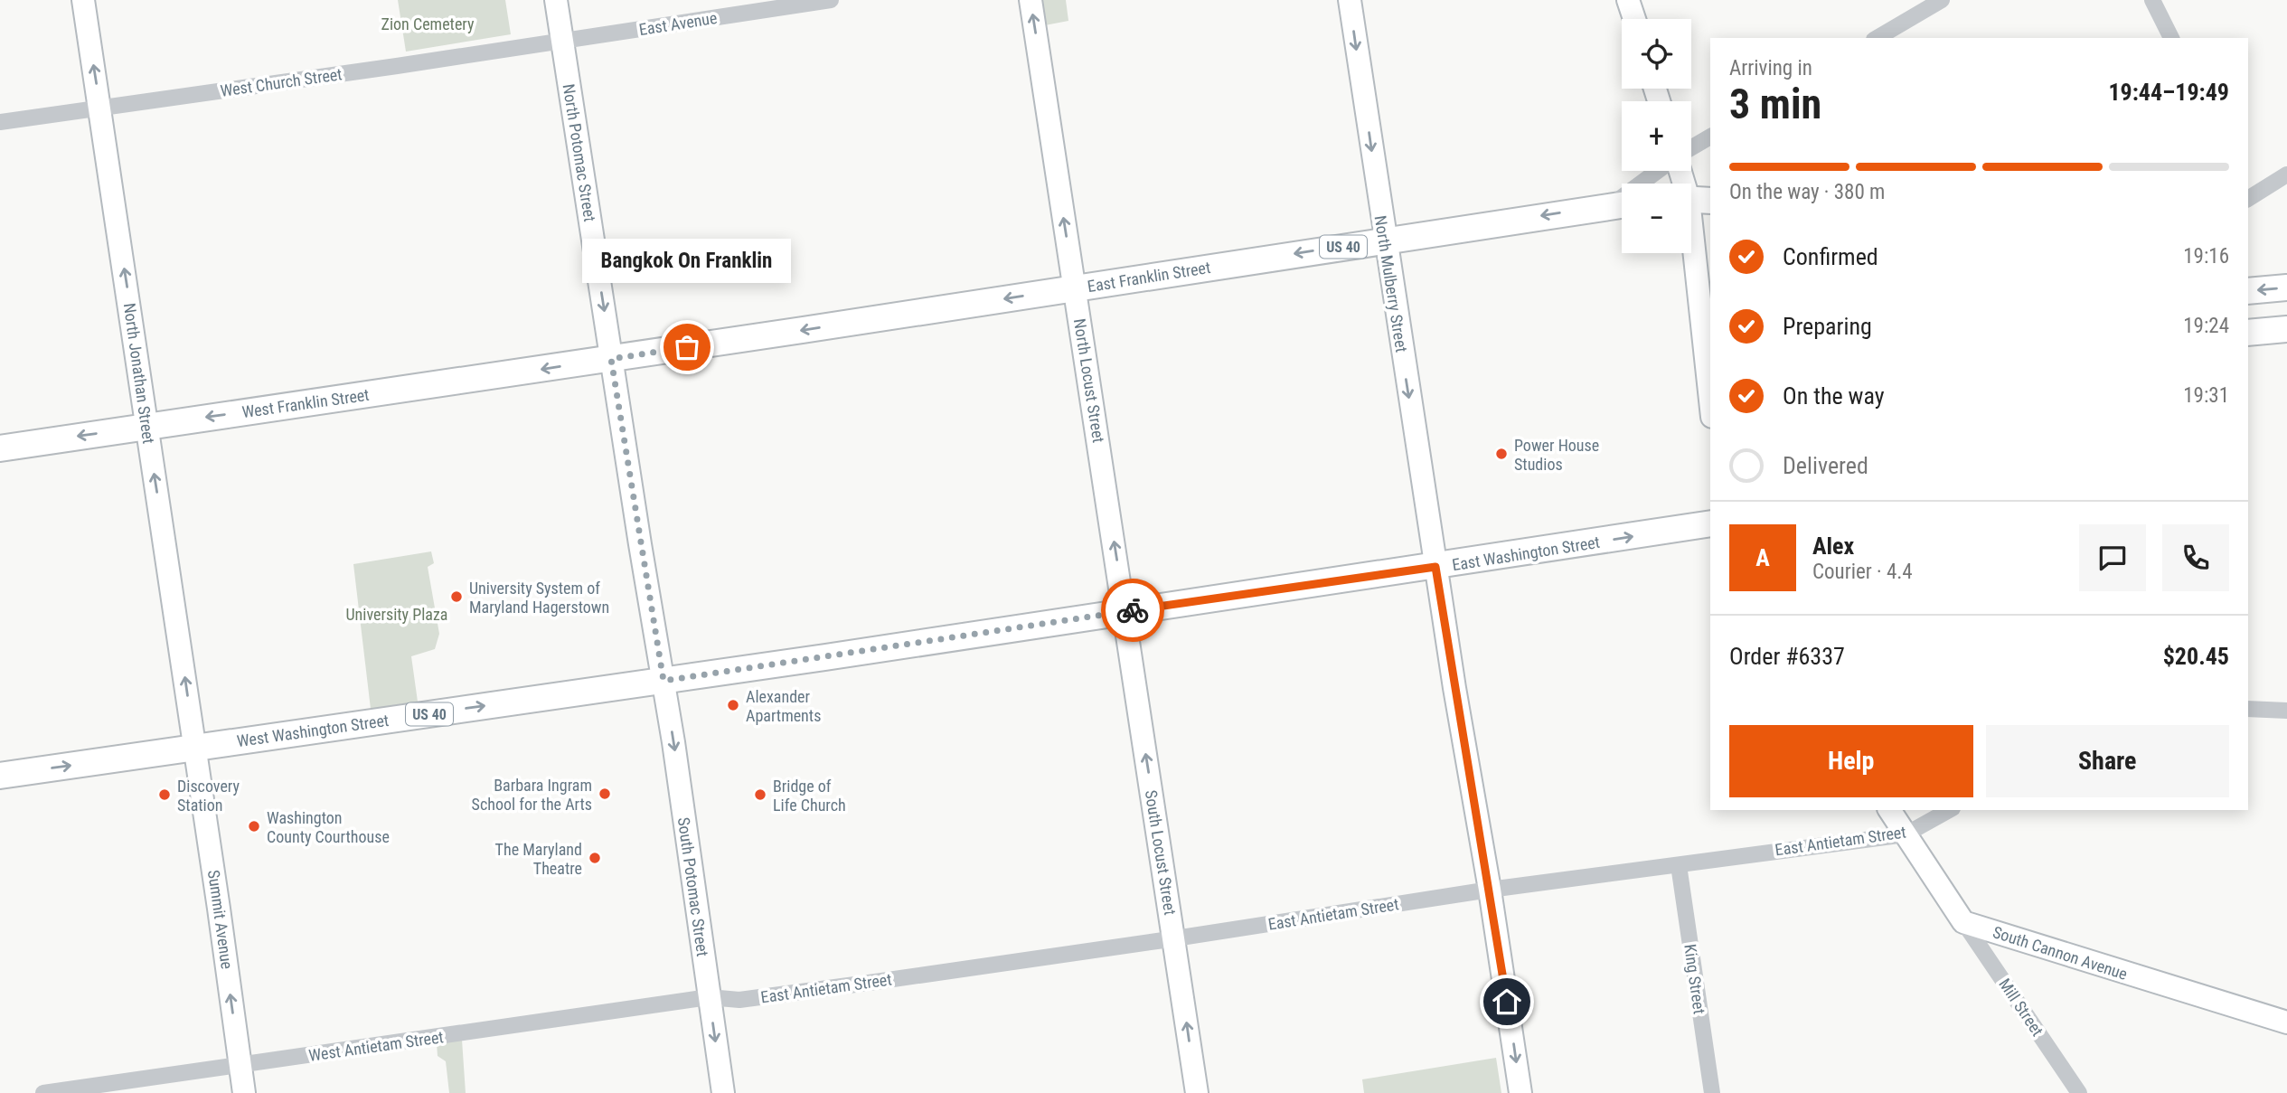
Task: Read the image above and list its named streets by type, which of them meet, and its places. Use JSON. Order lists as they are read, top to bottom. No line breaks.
{"streets":{"main road":["North Potomac Street","US 40","East Franklin Street","North Mulberry Street","North Jonathan Street","North Locust Street","West Franklin Street","East Washington Street","West Washington Street","South Locust Street","South Potomac Street","Summit Avenue","South Cannon Avenue"],"street":["East Avenue","West Church Street","East Antietam Street","King Street","Mill Street","West Antietam Street"]},"crossings":[["East Avenue","West Church Street"],["East Avenue","North Potomac Street"],["West Church Street","North Potomac Street"],["West Church Street","North Jonathan Street"],["North Potomac Street","East Franklin Street"],["North Potomac Street","West Franklin Street"],["North Potomac Street","East Washington Street"],["North Potomac Street","West Washington Street"],["North Potomac Street","South Potomac Street"],["East Franklin Street","North Mulberry Street"],["East Franklin Street","North Locust Street"],["East Franklin Street","West Franklin Street"],["North Mulberry Street","East Washington Street"],["North Mulberry Street","East Antietam Street"],["North Jonathan Street","West Franklin Street"],["North Jonathan Street","West Washington Street"],["North Jonathan Street","Summit Avenue"],["North Locust Street","East Washington Street"],["North Locust Street","South Locust Street"],["East Washington Street","West Washington Street"],["East Washington Street","South Locust Street"],["East Washington Street","South Potomac Street"],["West Washington Street","South Potomac Street"],["West Washington Street","Summit Avenue"],["East Antietam Street","South Locust Street"],["East Antietam Street","South Potomac Street"],["East Antietam Street","King Street"],["East Antietam Street","West Antietam Street"],["South Potomac Street","West Antietam Street"],["Summit Avenue","West Antietam Street"],["South Cannon Avenue","Mill Street"]],"one_way":["North Potomac Street","East Franklin Street","North Mulberry Street","North Jonathan Street","North Locust Street","West Franklin Street","West Washington Street","South Locust Street","South Potomac Street","Summit Avenue"],"parks":["Zion Cemetery","University Plaza"],"places":["Bangkok On Franklin","Power House Studios","University System of Maryland Hagerstown","Alexander Apartments","Barbara Ingram School for the Arts","Discovery Station","Bridge of Life Church","Washington County Courthouse","The Maryland Theatre"],"page":{"map_buttons":["+","−"],"heading":["3 min","Arriving in","19:44–19:49"],"panel":["Alex","Courier · 4.4","Order #6337","$20.45"],"bar":"On the way · 380 m","list":[["Confirmed","19:16"],["Preparing","19:24"],["On the way","19:31"],"Delivered"],"bubble":"Bangkok On Franklin","round":"A","buttons":["Help","Share"]}}
